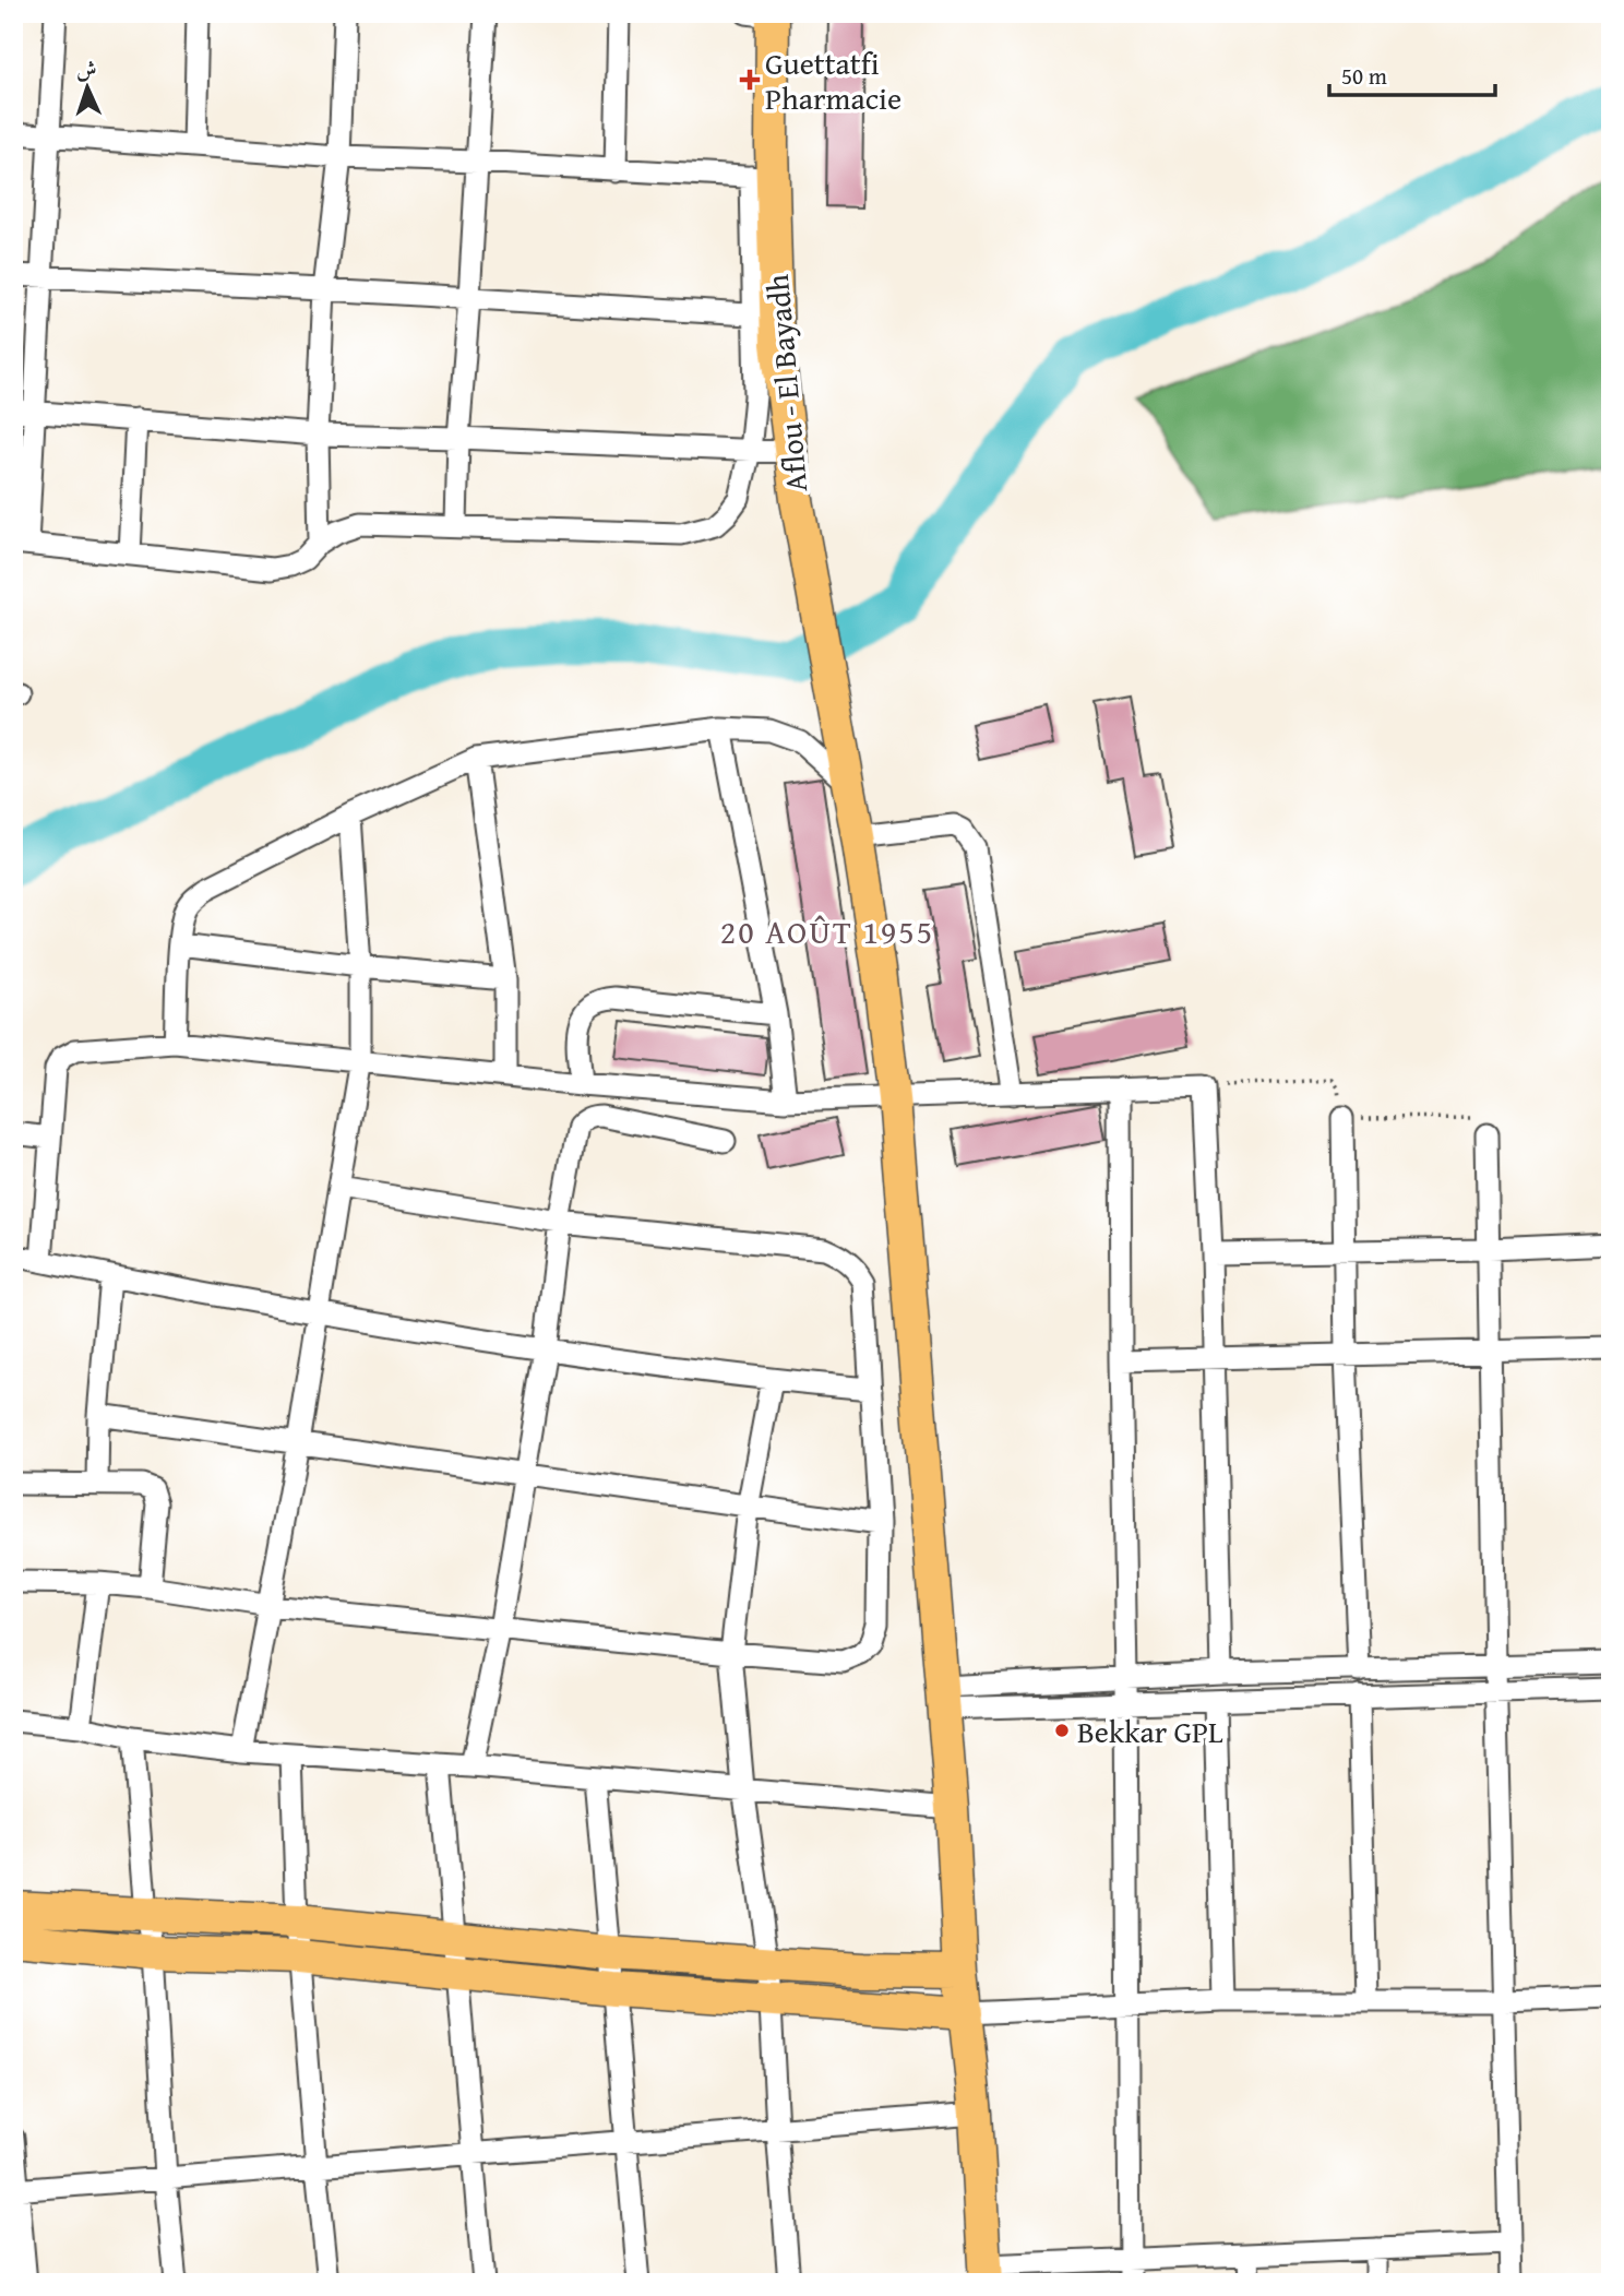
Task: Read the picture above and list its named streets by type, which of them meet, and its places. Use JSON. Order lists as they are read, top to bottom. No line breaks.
{"streets":{"main road":["Aflou - El Bayadh"]},"districts":["20 AOÛT 1955"],"places":{"health":["Guettatfi Pharmacie"],"other":["Bekkar GPL"]},"scale_bar":"50 m","north":"top"}
